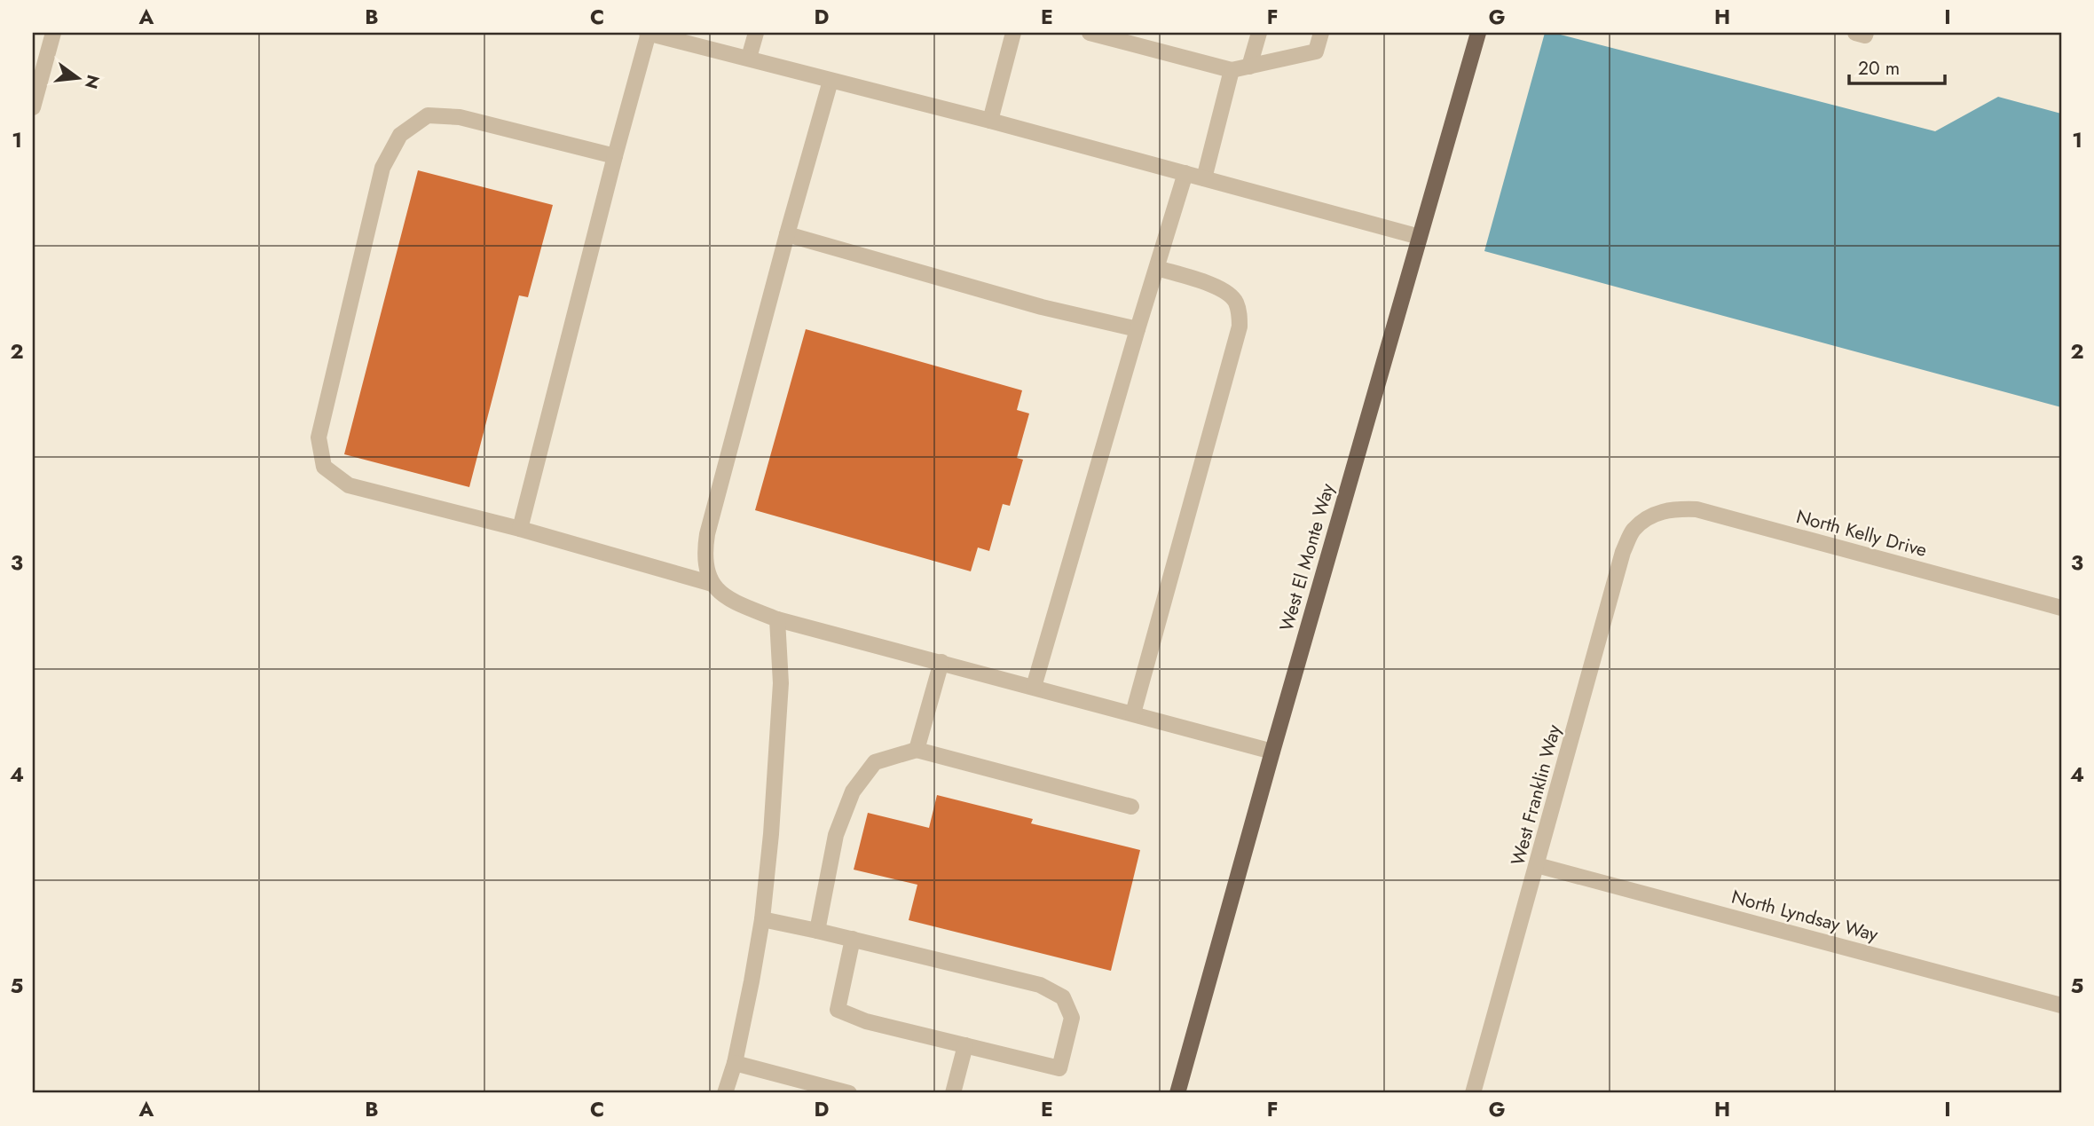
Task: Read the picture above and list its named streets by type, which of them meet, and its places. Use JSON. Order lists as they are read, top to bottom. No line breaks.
{"streets":{"main road":["West El Monte Way"],"street":["North Kelly Drive","West Franklin Way","North Lyndsay Way"]},"crossings":[["North Kelly Drive","West Franklin Way"],["West Franklin Way","North Lyndsay Way"]],"scale_bar":"20 m","north":"right","grid":{"columns":["A","B","C","D","E","F","G","H","I"],"rows":["1","2","3","4","5"]}}
